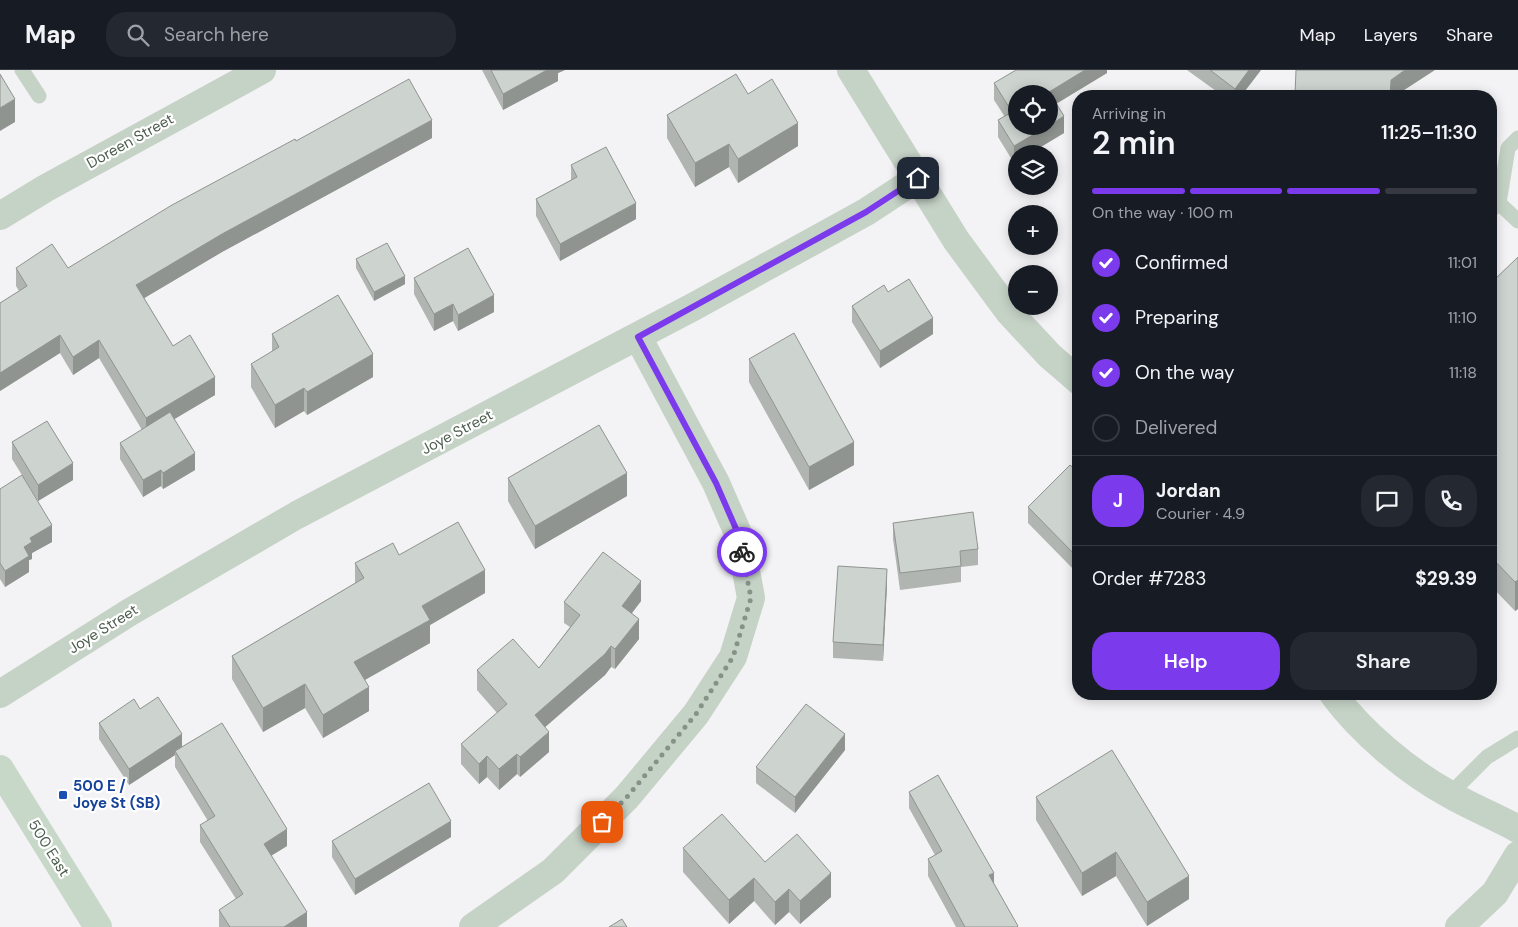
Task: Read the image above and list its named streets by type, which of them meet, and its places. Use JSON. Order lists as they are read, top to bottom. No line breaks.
{"streets":{"street":["Doreen Street","Joye Street","500 East"]},"places":{"transit":["500 E / Joye St (SB)"]},"page":{"header":"Map","search":"Search here","nav":["Map","Layers","Share"],"map_buttons":["+","−"],"heading":["2 min","Arriving in","11:25–11:30"],"panel":["Jordan","Courier · 4.9","Order #7283","$29.39"],"bar":"On the way · 100 m","list":[["Confirmed","11:01"],["Preparing","11:10"],["On the way","11:18"],"Delivered"],"round":"J","buttons":["Help","Share"]}}
